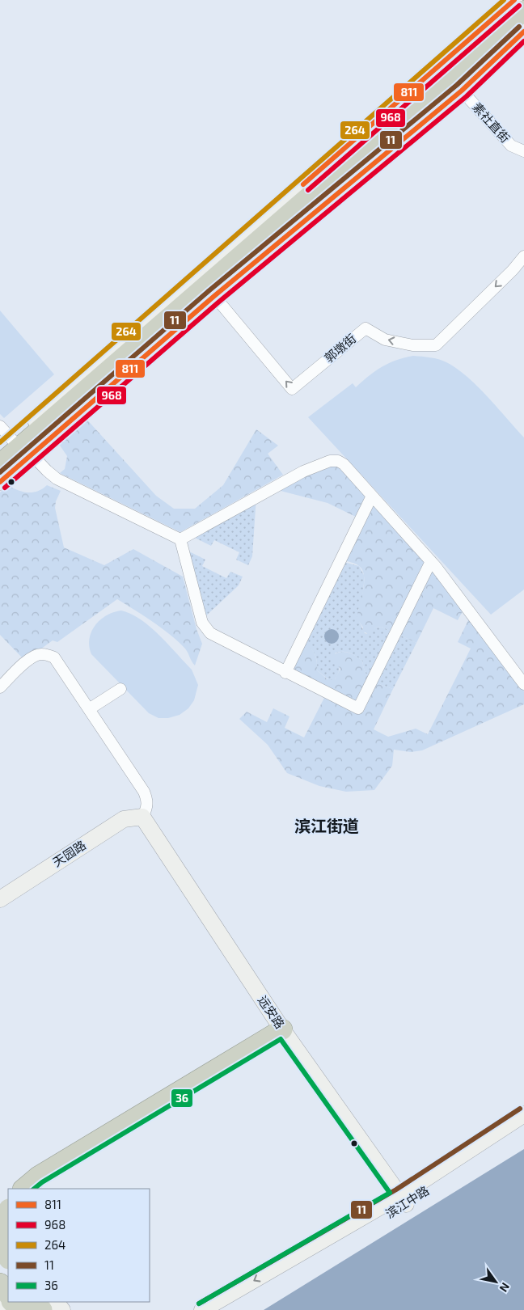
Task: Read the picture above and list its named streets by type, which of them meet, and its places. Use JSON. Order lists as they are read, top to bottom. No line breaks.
{"streets":{"main road":["天园路","远安路","滨江中路"],"street":["素社直街","郭墩街"]},"crossings":[["天园路","远安路"],["远安路","滨江中路"]],"districts":["滨江街道"],"lines":["transit line 811","transit line 264","transit line 968","transit line 11","transit line 36"],"legend":["811","968","264","11","36"],"north":"bottom right"}
